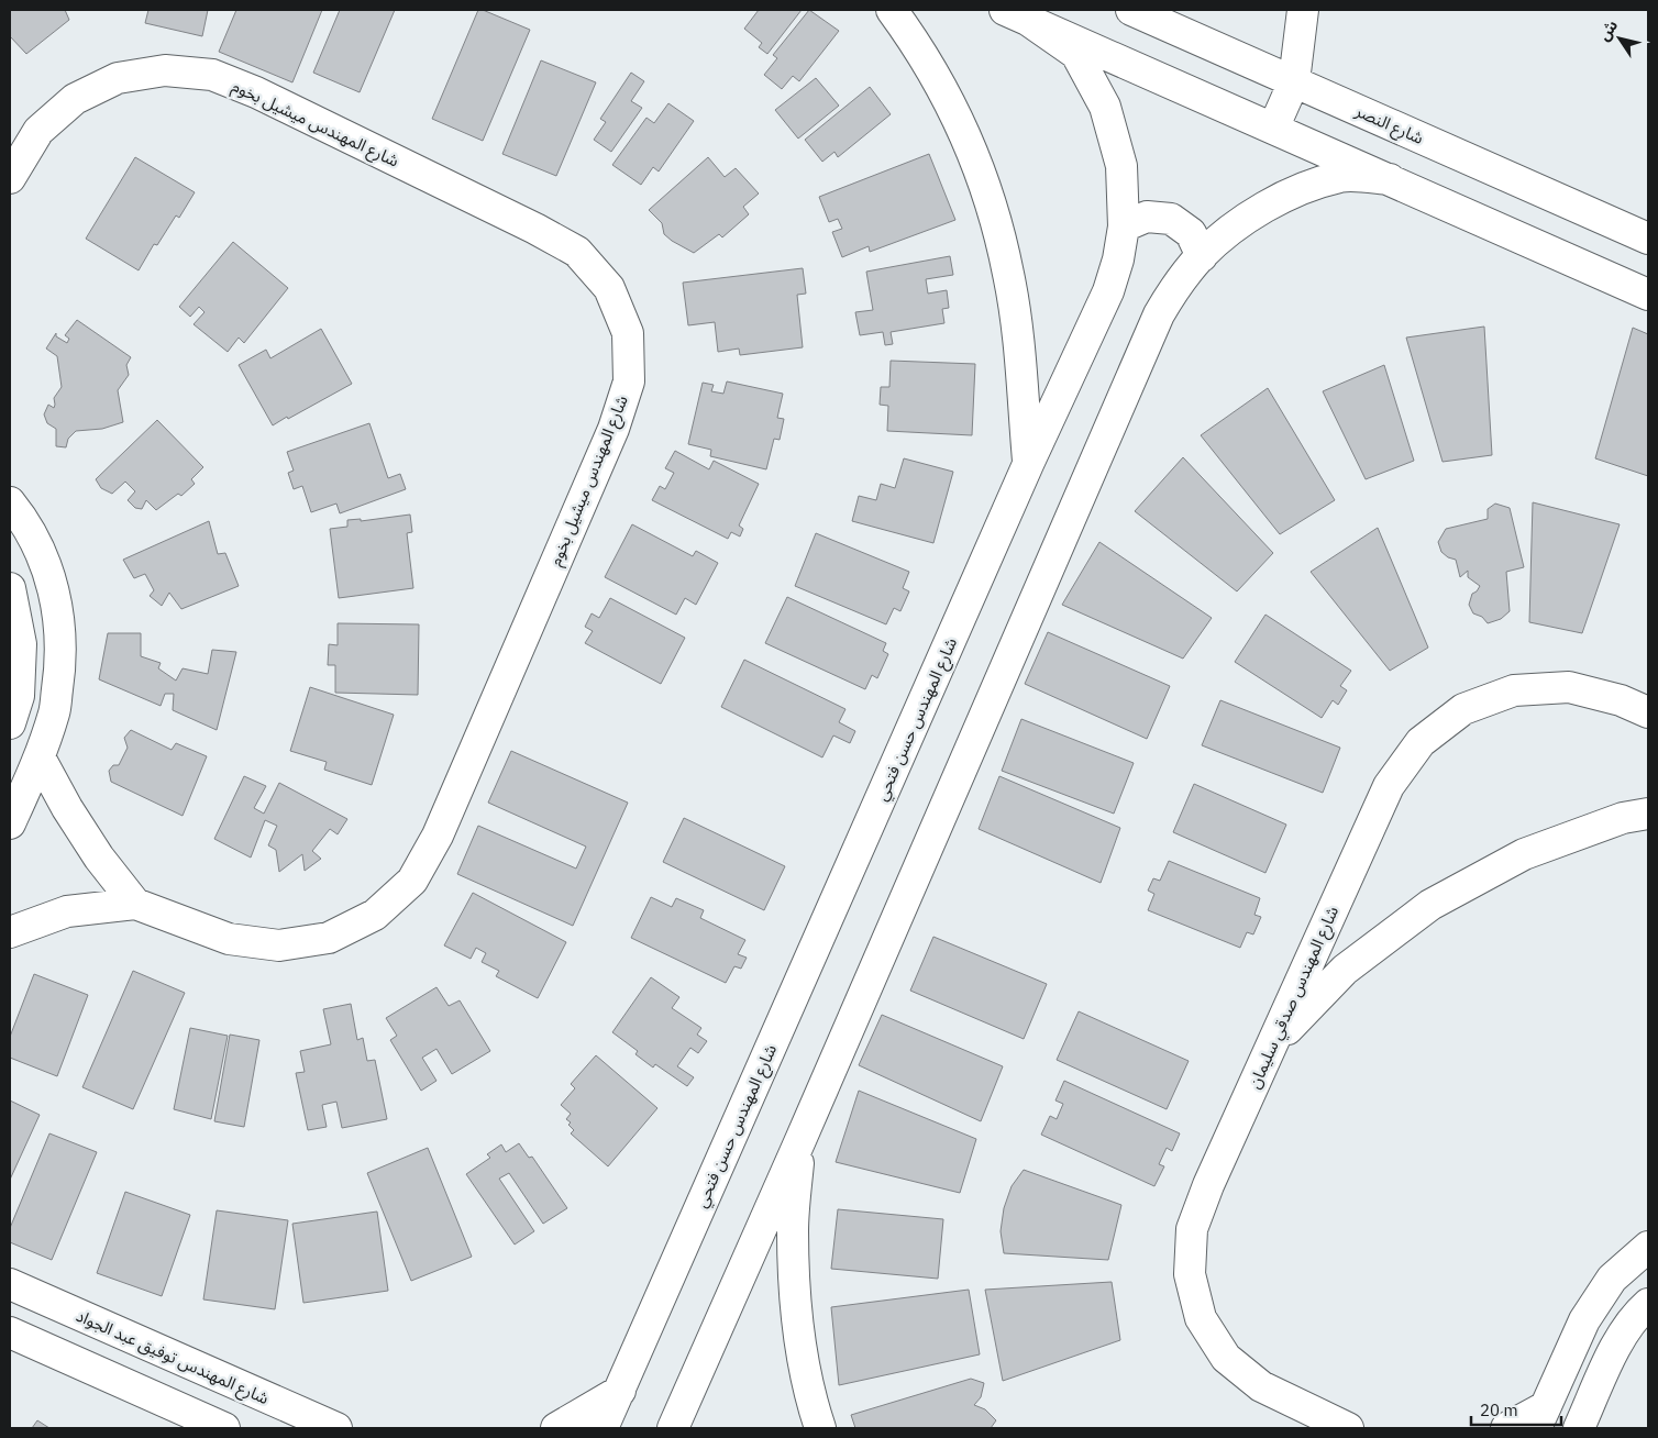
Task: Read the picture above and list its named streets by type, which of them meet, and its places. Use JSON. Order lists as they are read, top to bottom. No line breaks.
{"streets":{"street":["شارع المهندس ميشيل بخوم","شارع النصر","شارع المهندس حسن فتحي","شارع المهندس صدقي سليمان","شارع المهندس توفيق عبد الجواد"]},"scale_bar":"20 m","north":"top left"}
